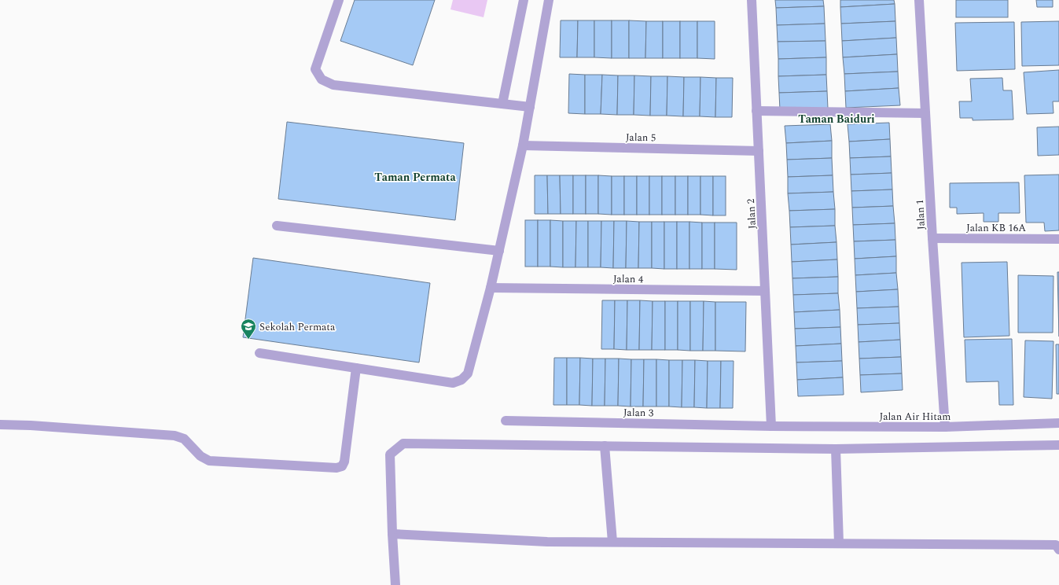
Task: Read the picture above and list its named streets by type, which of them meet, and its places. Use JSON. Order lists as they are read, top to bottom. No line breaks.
{"streets":{"street":["Jalan 5","Jalan 2","Jalan 1","Jalan KB 16A","Jalan 4","Jalan 3","Jalan Air Hitam"]},"crossings":[["Jalan 5","Jalan 2"],["Jalan 2","Jalan 4"],["Jalan 2","Jalan 3"],["Jalan 2","Jalan Air Hitam"],["Jalan 1","Jalan KB 16A"],["Jalan 1","Jalan Air Hitam"],["Jalan 3","Jalan Air Hitam"]],"districts":["Taman Baiduri","Taman Permata"],"places":{"school or university":["Sekolah Permata"]}}
